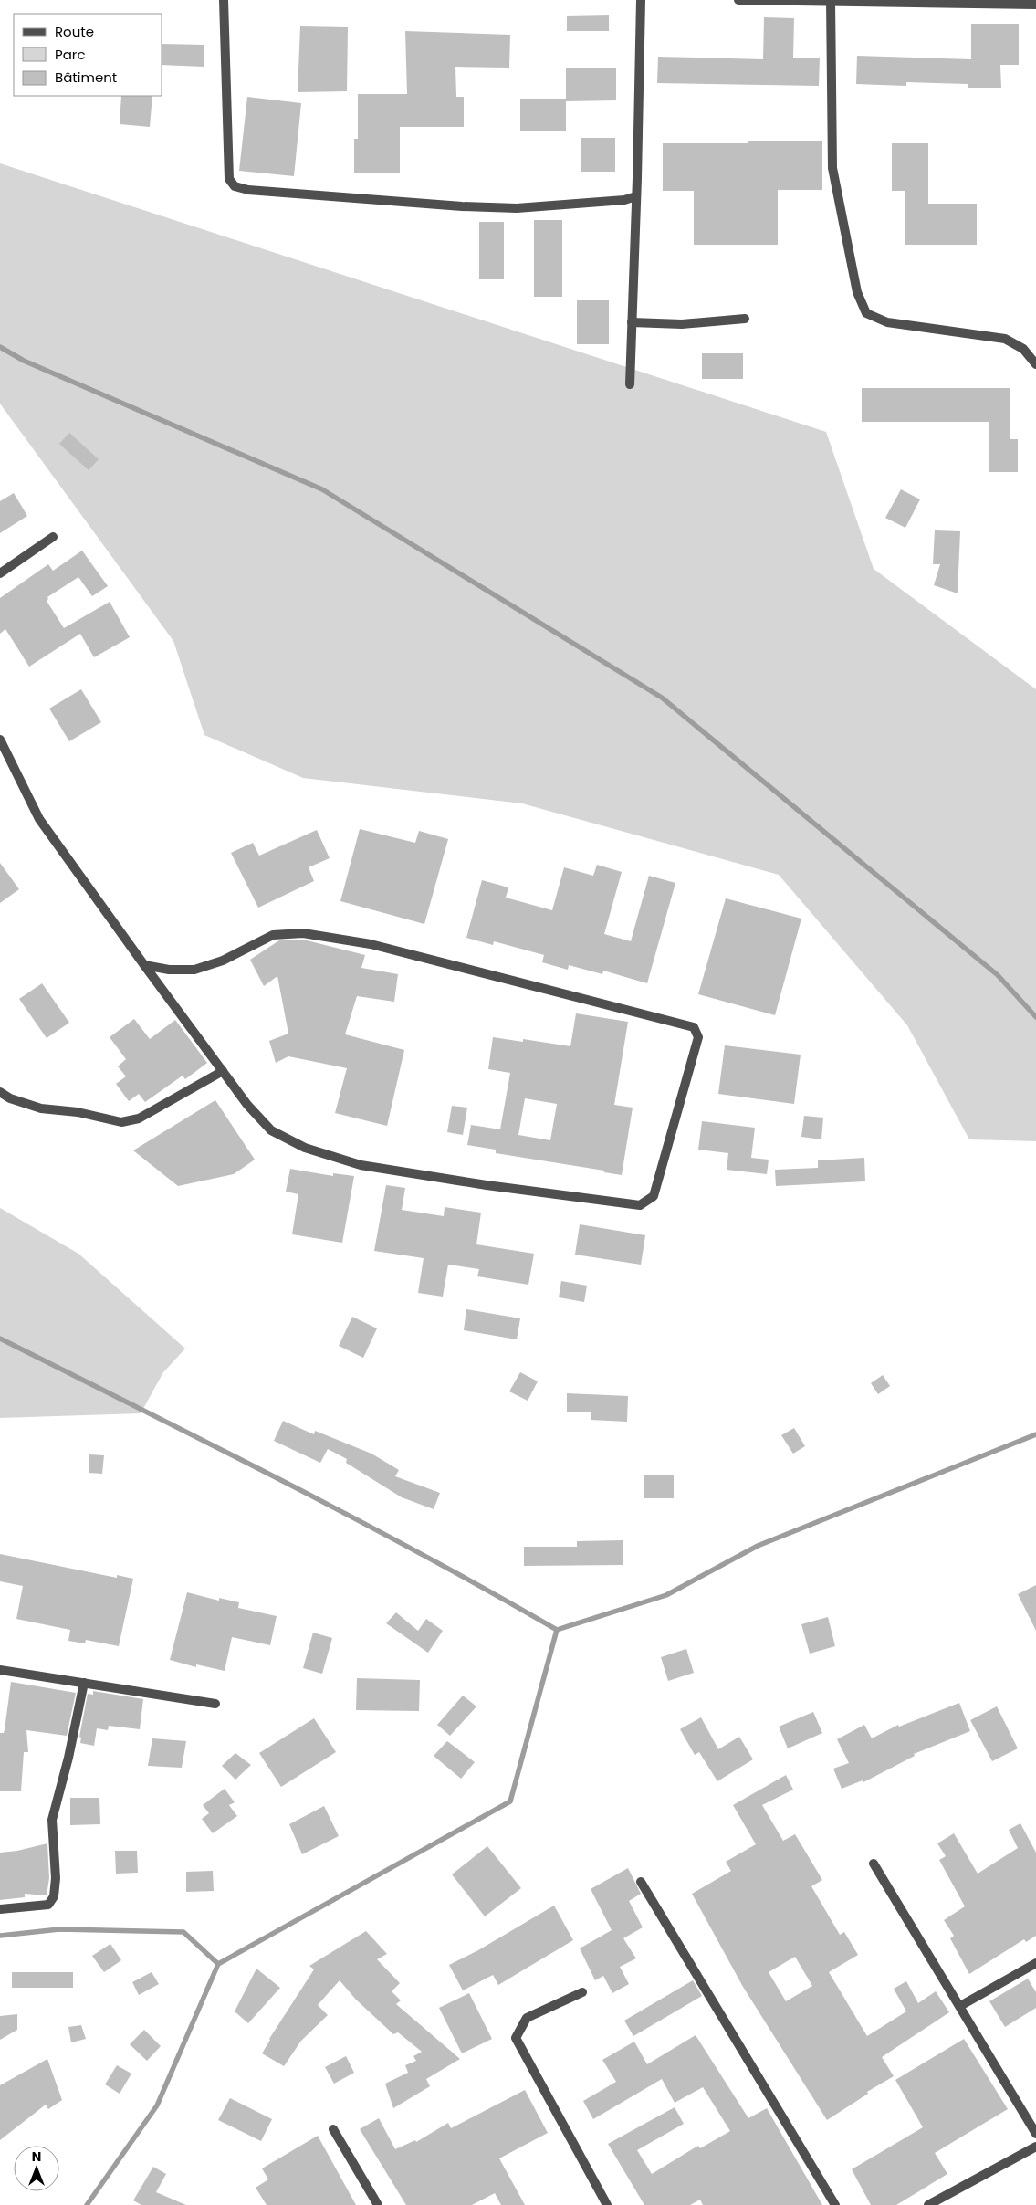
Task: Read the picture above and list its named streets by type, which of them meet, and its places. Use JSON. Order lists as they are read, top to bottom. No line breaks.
{"legend":["Route","Parc","Bâtiment"],"north":"top"}
